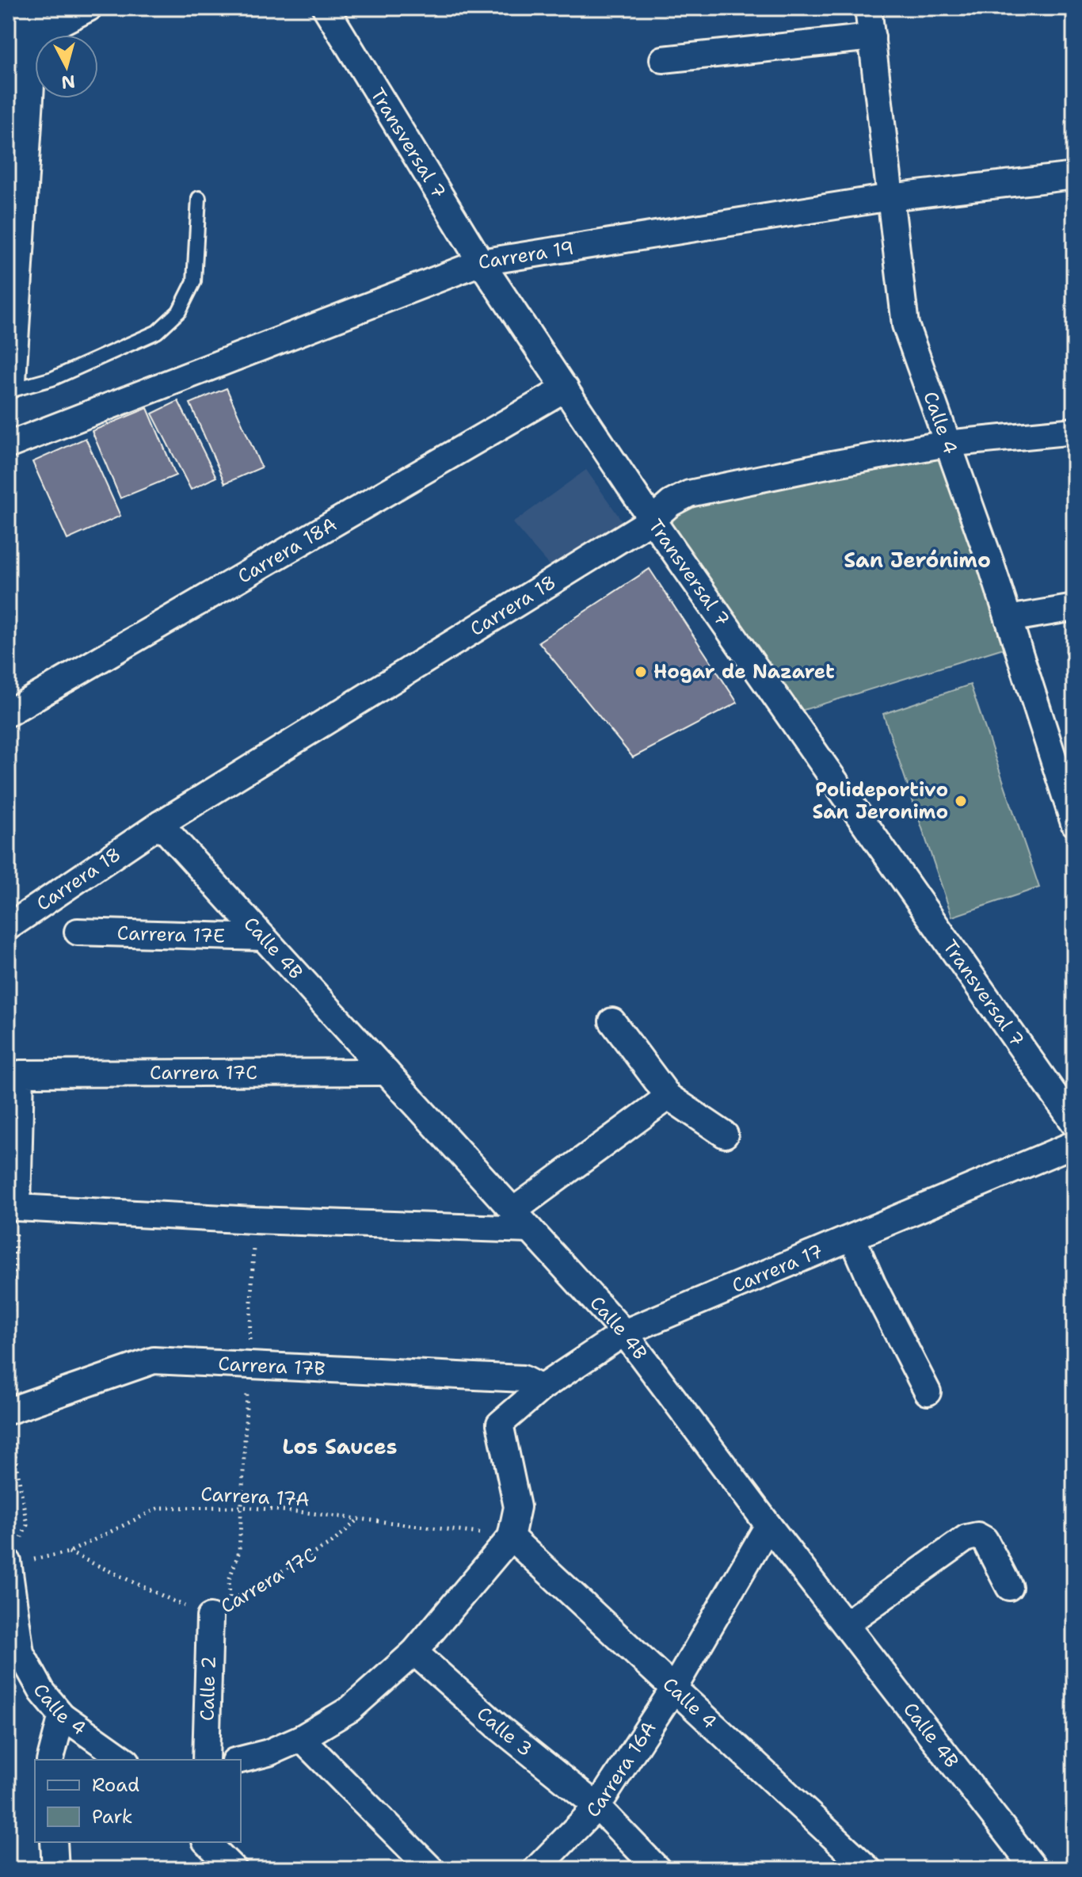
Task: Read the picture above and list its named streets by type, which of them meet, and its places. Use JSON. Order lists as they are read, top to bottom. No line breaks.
{"streets":{"street":["Transversal 7","Carrera 19","Calle 4","Carrera 18A","Carrera 18","Carrera 17E","Calle 4B","Carrera 17C","Carrera 17","Carrera 17B","Calle 2","Calle 3","Carrera 16A"],"path":["Carrera 17A"]},"crossings":[["Transversal 7","Carrera 19"],["Transversal 7","Carrera 18A"],["Transversal 7","Carrera 18"],["Carrera 19","Calle 4"],["Calle 4","Carrera 18"],["Calle 4","Carrera 17"],["Calle 4","Carrera 17A"],["Calle 4","Carrera 16A"],["Carrera 18","Calle 4B"],["Carrera 17E","Calle 4B"],["Calle 4B","Carrera 17C"],["Calle 4B","Carrera 17"],["Calle 4B","Carrera 16A"],["Carrera 17C","Carrera 17A"],["Carrera 17C","Calle 2"],["Carrera 17","Carrera 17B"],["Carrera 17","Carrera 17A"],["Calle 3","Carrera 16A"]],"districts":["San Jerónimo","Los Sauces"],"places":["Hogar de Nazaret","Polideportivo San Jeronimo"],"legend":["Road","Park"],"north":"bottom"}
